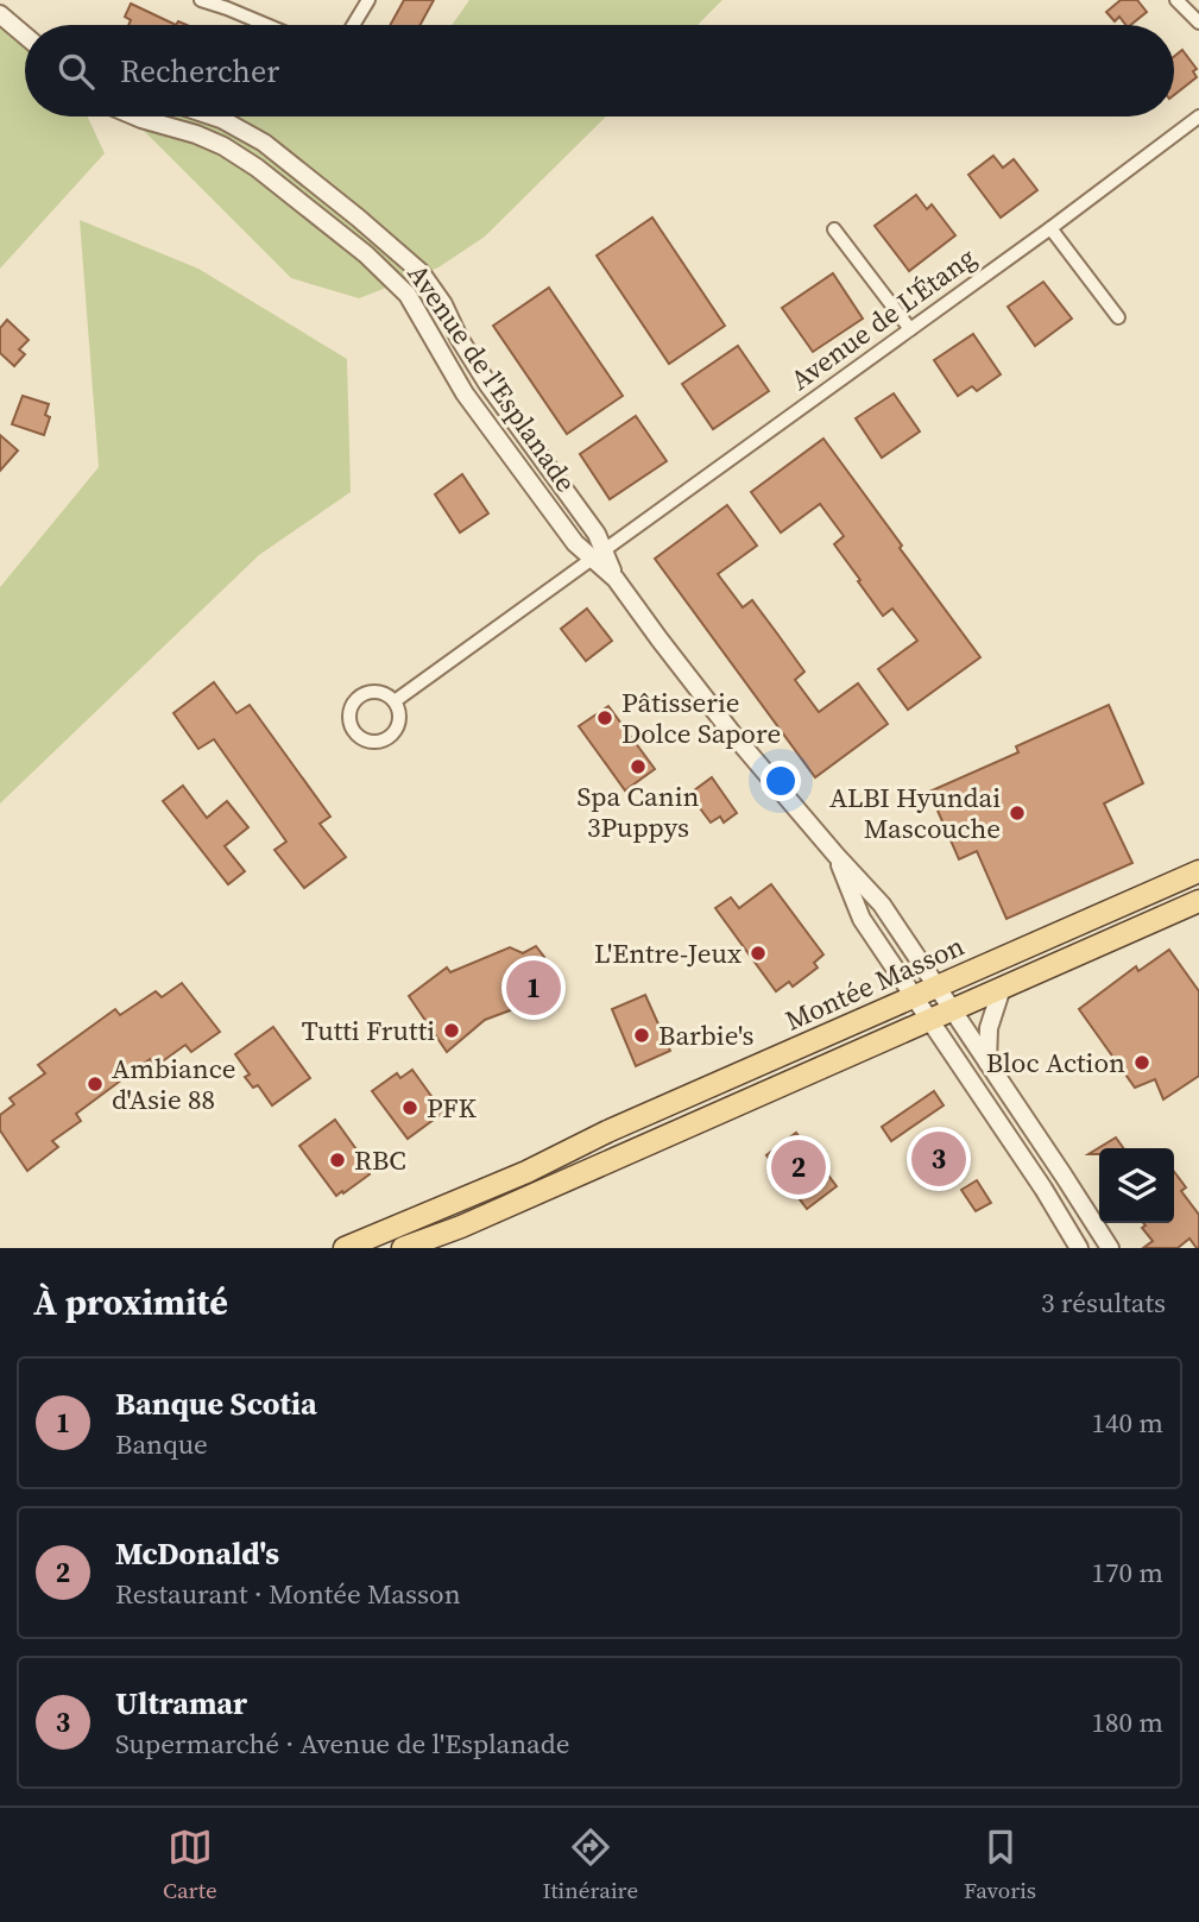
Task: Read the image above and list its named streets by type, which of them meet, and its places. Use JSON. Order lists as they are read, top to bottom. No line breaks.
{"streets":{"main road":["Montée Masson"],"street":["Avenue de L'Étang","Avenue de l'Esplanade"]},"crossings":[["Avenue de L'Étang","Avenue de l'Esplanade"],["Avenue de l'Esplanade","Montée Masson"]],"places":["Pâtisserie Dolce Sapore","Spa Canin 3Puppys","ALBI Hyundai Mascouche","L'Entre-Jeux","Tutti Frutti","Barbie's","Bloc Action","Ambiance d'Asie 88","PFK","RBC"],"page":{"search":"Rechercher","pins":["1","3","2"],"heading":["À proximité","3 résultats"],"list":[{"mark":"1","name":"Banque Scotia","note":"Banque","value":"140 m"},{"mark":"2","name":"McDonald's","note":"Restaurant · Montée Masson","value":"170 m"},{"mark":"3","name":"Ultramar","note":"Supermarché · Avenue de l'Esplanade","value":"180 m"}],"nav":["Carte","Itinéraire","Favoris"]}}
